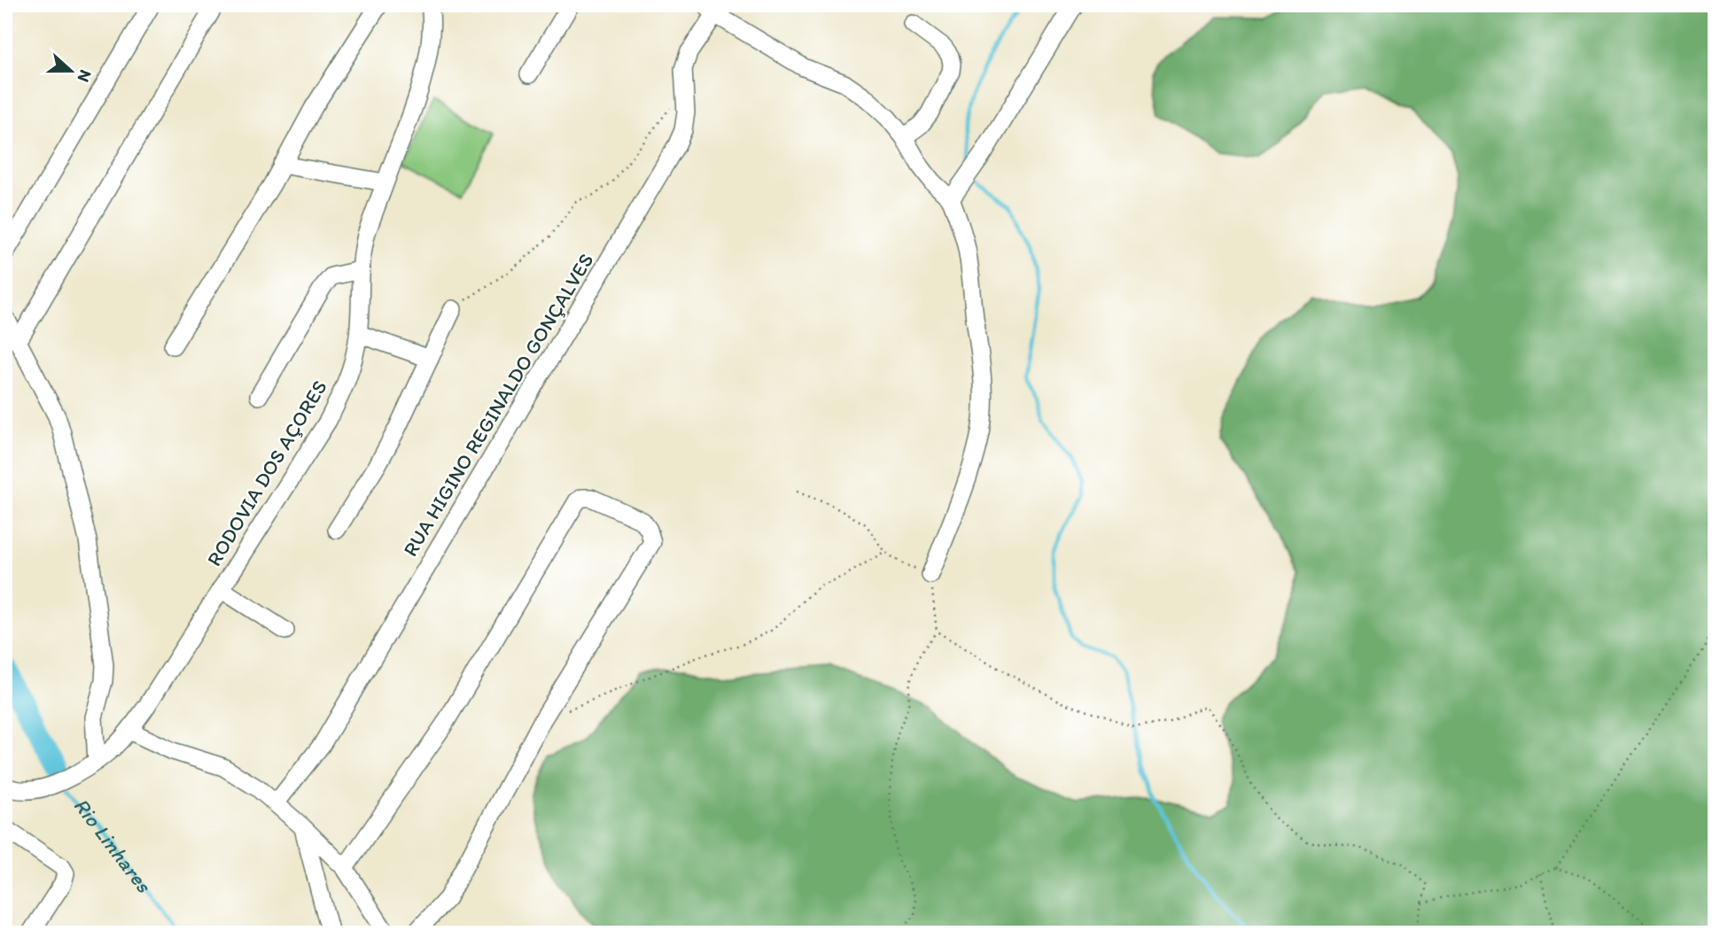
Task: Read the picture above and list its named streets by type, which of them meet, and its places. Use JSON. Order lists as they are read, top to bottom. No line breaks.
{"streets":{"street":["RUA HIGINO REGINALDO GONÇALVES","RODOVIA DOS AÇORES"]},"water":["Rio Linhares"],"north":"right"}
